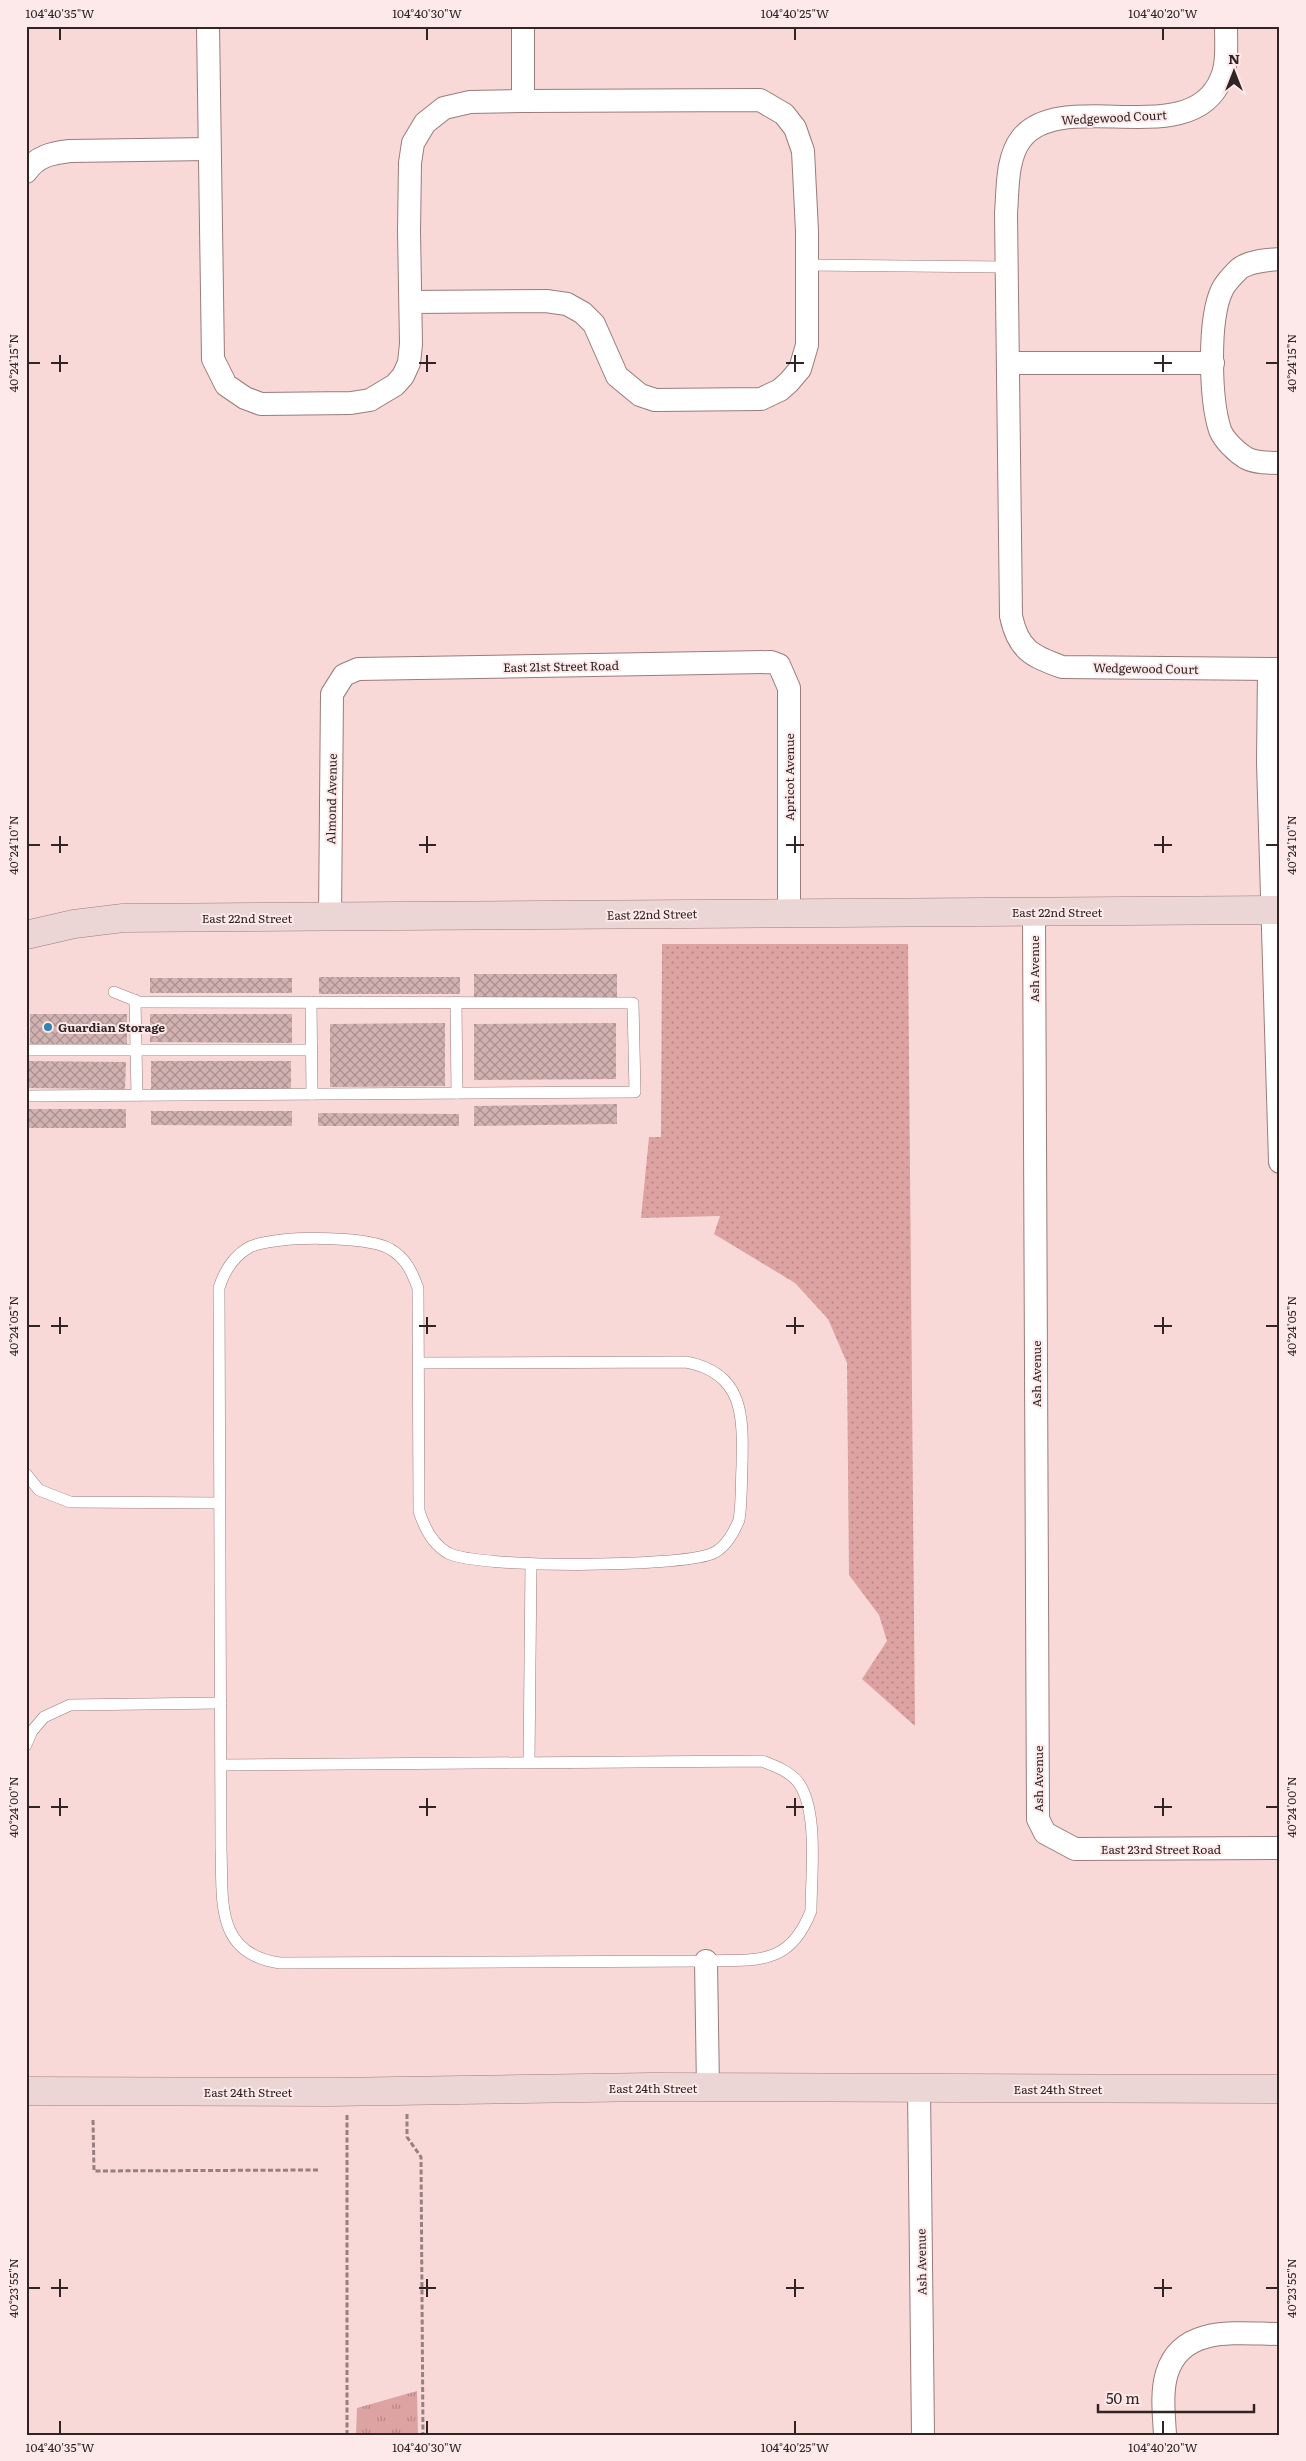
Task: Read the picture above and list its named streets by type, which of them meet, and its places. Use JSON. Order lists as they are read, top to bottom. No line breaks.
{"streets":{"street":["Wedgewood Court","East 21st Street Road","Apricot Avenue","Almond Avenue","East 22nd Street","Ash Avenue","East 23rd Street Road","East 24th Street"]},"crossings":[["Wedgewood Court","East 22nd Street"],["East 21st Street Road","Apricot Avenue"],["East 21st Street Road","Almond Avenue"],["Apricot Avenue","East 22nd Street"],["Almond Avenue","East 22nd Street"],["East 22nd Street","Ash Avenue"],["Ash Avenue","East 23rd Street Road"],["Ash Avenue","East 24th Street"]],"places":["Guardian Storage"],"scale_bar":"50 m","north":"top","coordinates":["104°40'35\"W","104°40'30\"W","104°40'25\"W","104°40'20\"W","40°24'15\"N","40°24'10\"N","40°24'05\"N","40°24'00\"N","40°23'55\"N"]}
